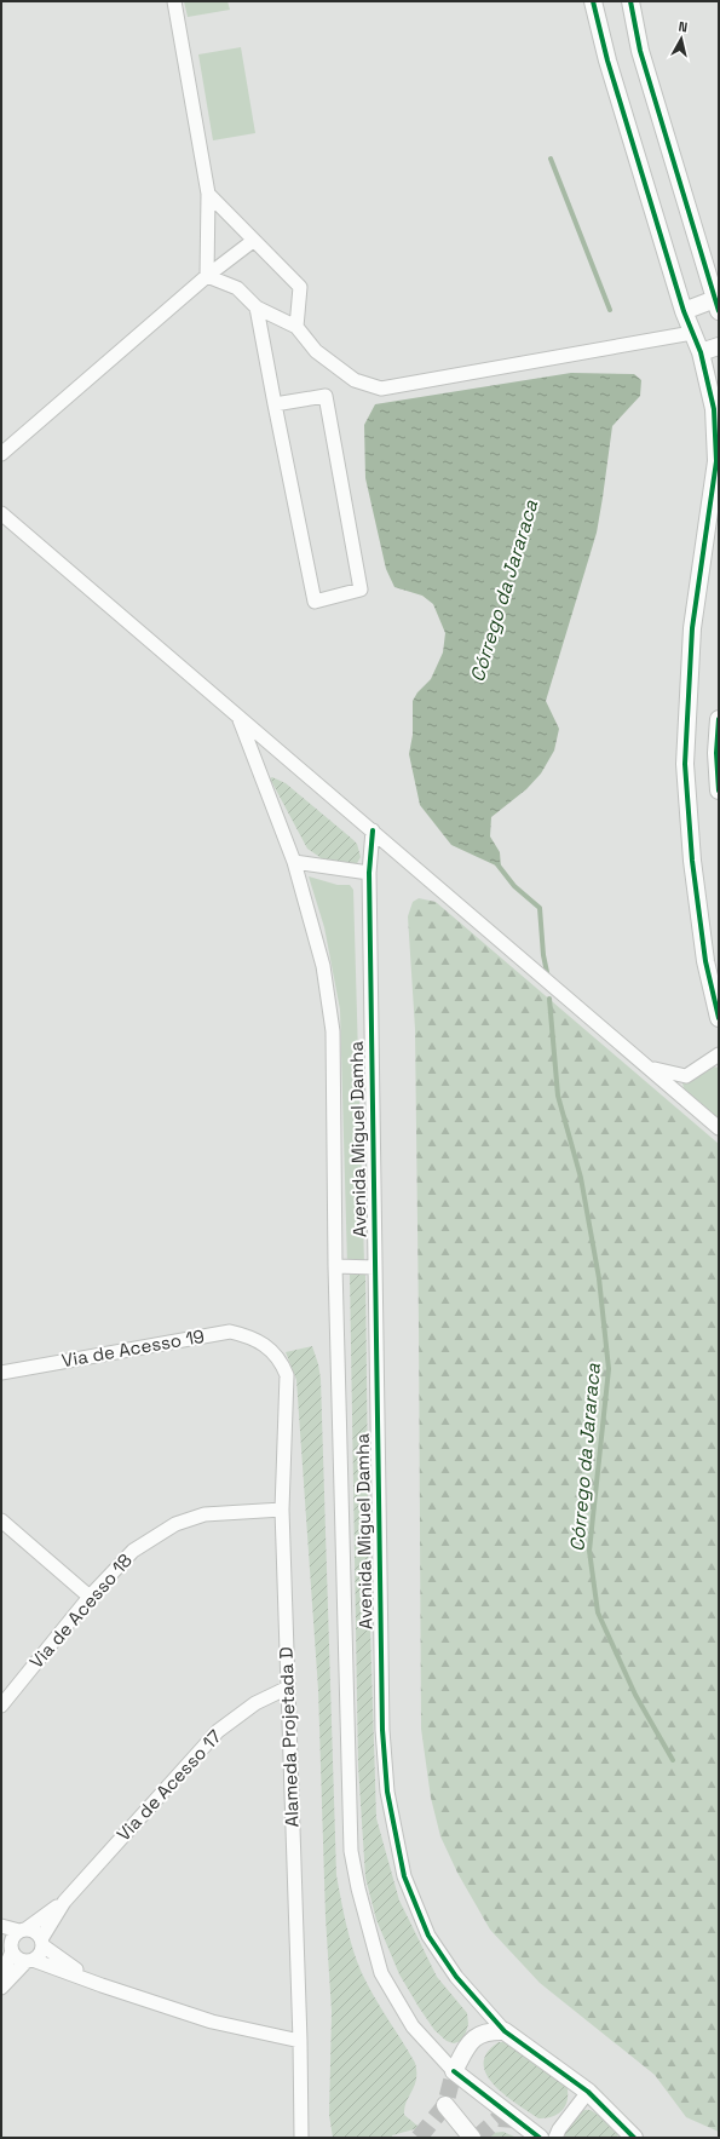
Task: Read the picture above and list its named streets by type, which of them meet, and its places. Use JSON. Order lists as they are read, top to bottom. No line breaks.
{"streets":{"street":["Avenida Miguel Damha","Via de Acesso 19","Via de Acesso 18","Alameda Projetada D","Via de Acesso 17"]},"crossings":[["Via de Acesso 19","Alameda Projetada D"],["Via de Acesso 18","Alameda Projetada D"],["Alameda Projetada D","Via de Acesso 17"]],"water":["Córrego da Jararaca"],"north":"top"}
